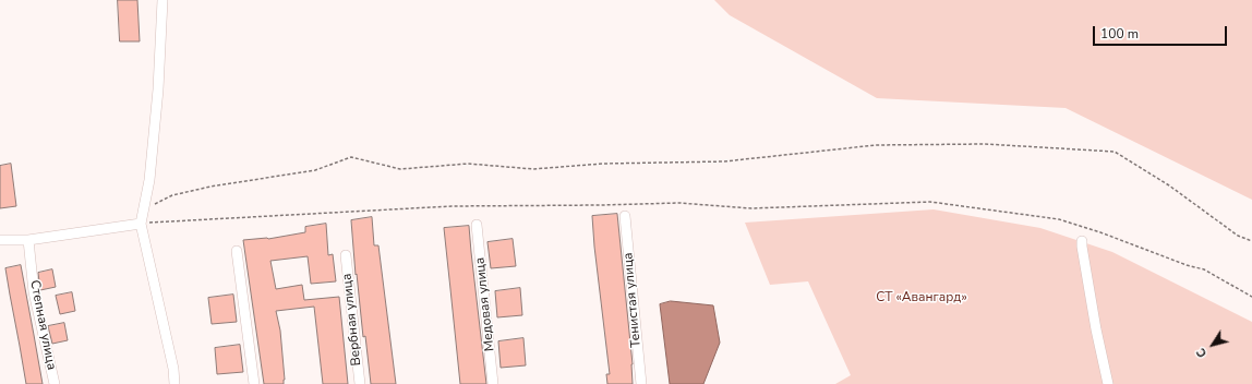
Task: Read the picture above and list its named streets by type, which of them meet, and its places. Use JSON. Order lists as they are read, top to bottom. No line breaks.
{"streets":{"street":["Тенистая улица","Медовая улица","Вербная улица","Степная улица"]},"parks":["СТ «Авангард»"],"scale_bar":"100 m","north":"bottom left"}
